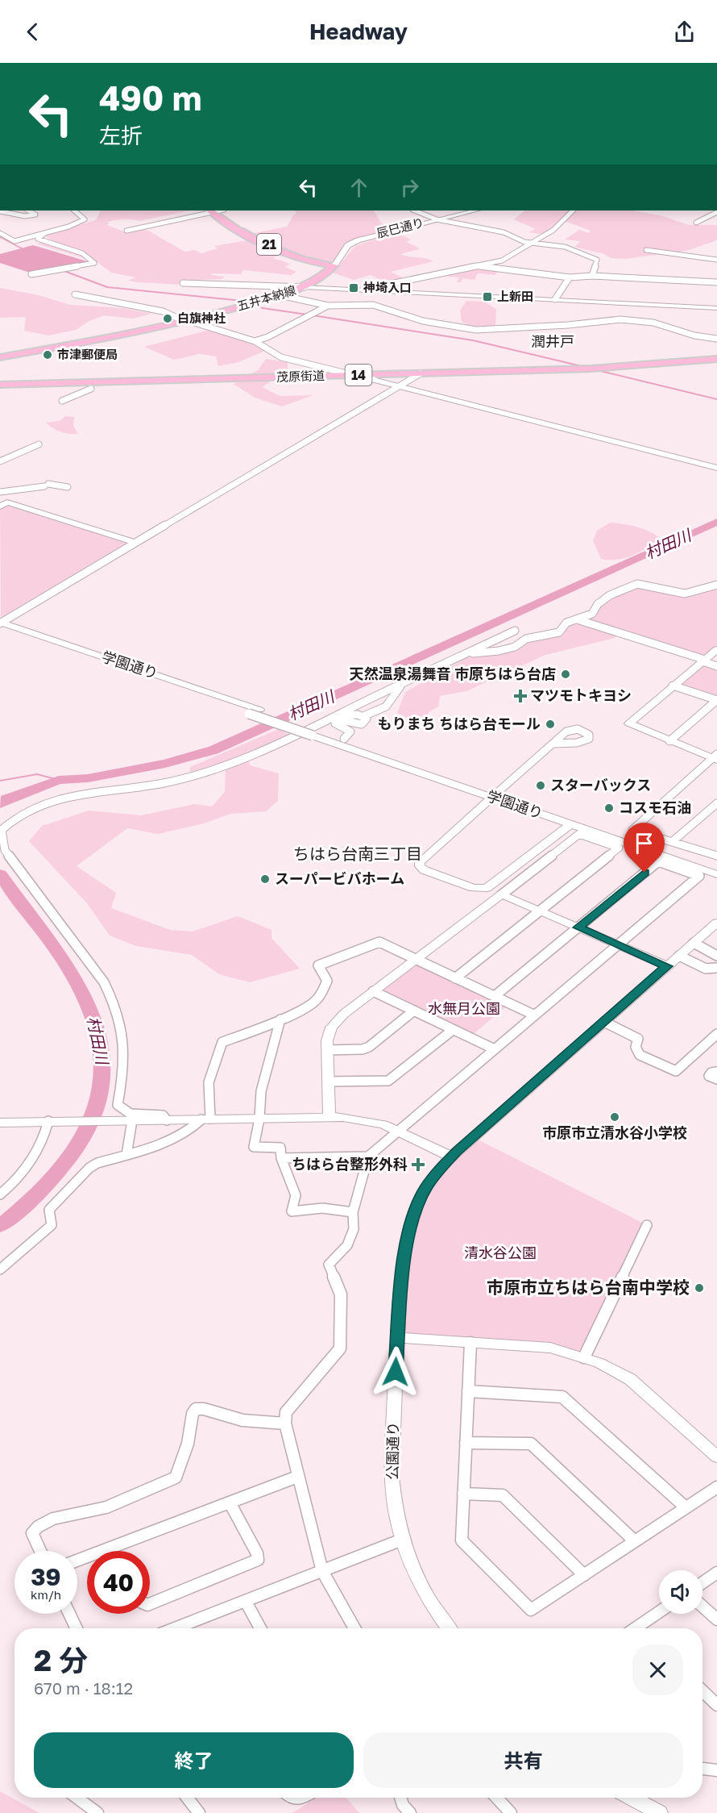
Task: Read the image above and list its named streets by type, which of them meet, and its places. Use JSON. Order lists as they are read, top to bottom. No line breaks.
{"streets":{"main road":["21","五井本納線","14","茂原街道"],"street":["辰巳通り","学園通り","公園通り"]},"crossings":[["辰巳通り","21"],["辰巳通り","五井本納線"],["21","五井本納線"]],"districts":["潤井戸","ちはら台南三丁目"],"water":["村田川"],"parks":["水無月公園","清水谷公園"],"places":{"transit":["神埼入口","上新田"],"other":["白旗神社","市津郵便局","天然温泉湯舞音 市原ちはら台店","もりまち ちはら台モール","スターバックス","コスモ石油","スーパービバホーム","市原市立清水谷小学校","市原市立ちはら台南中学校"],"health":["マツモトキヨシ","ちはら台整形外科"]},"page":{"header":"Headway","turn":["490 m","左折"],"speed":"39 km/h","limit":"40","heading":["2 分","670 m · 18:12"],"buttons":["終了","共有"]}}
